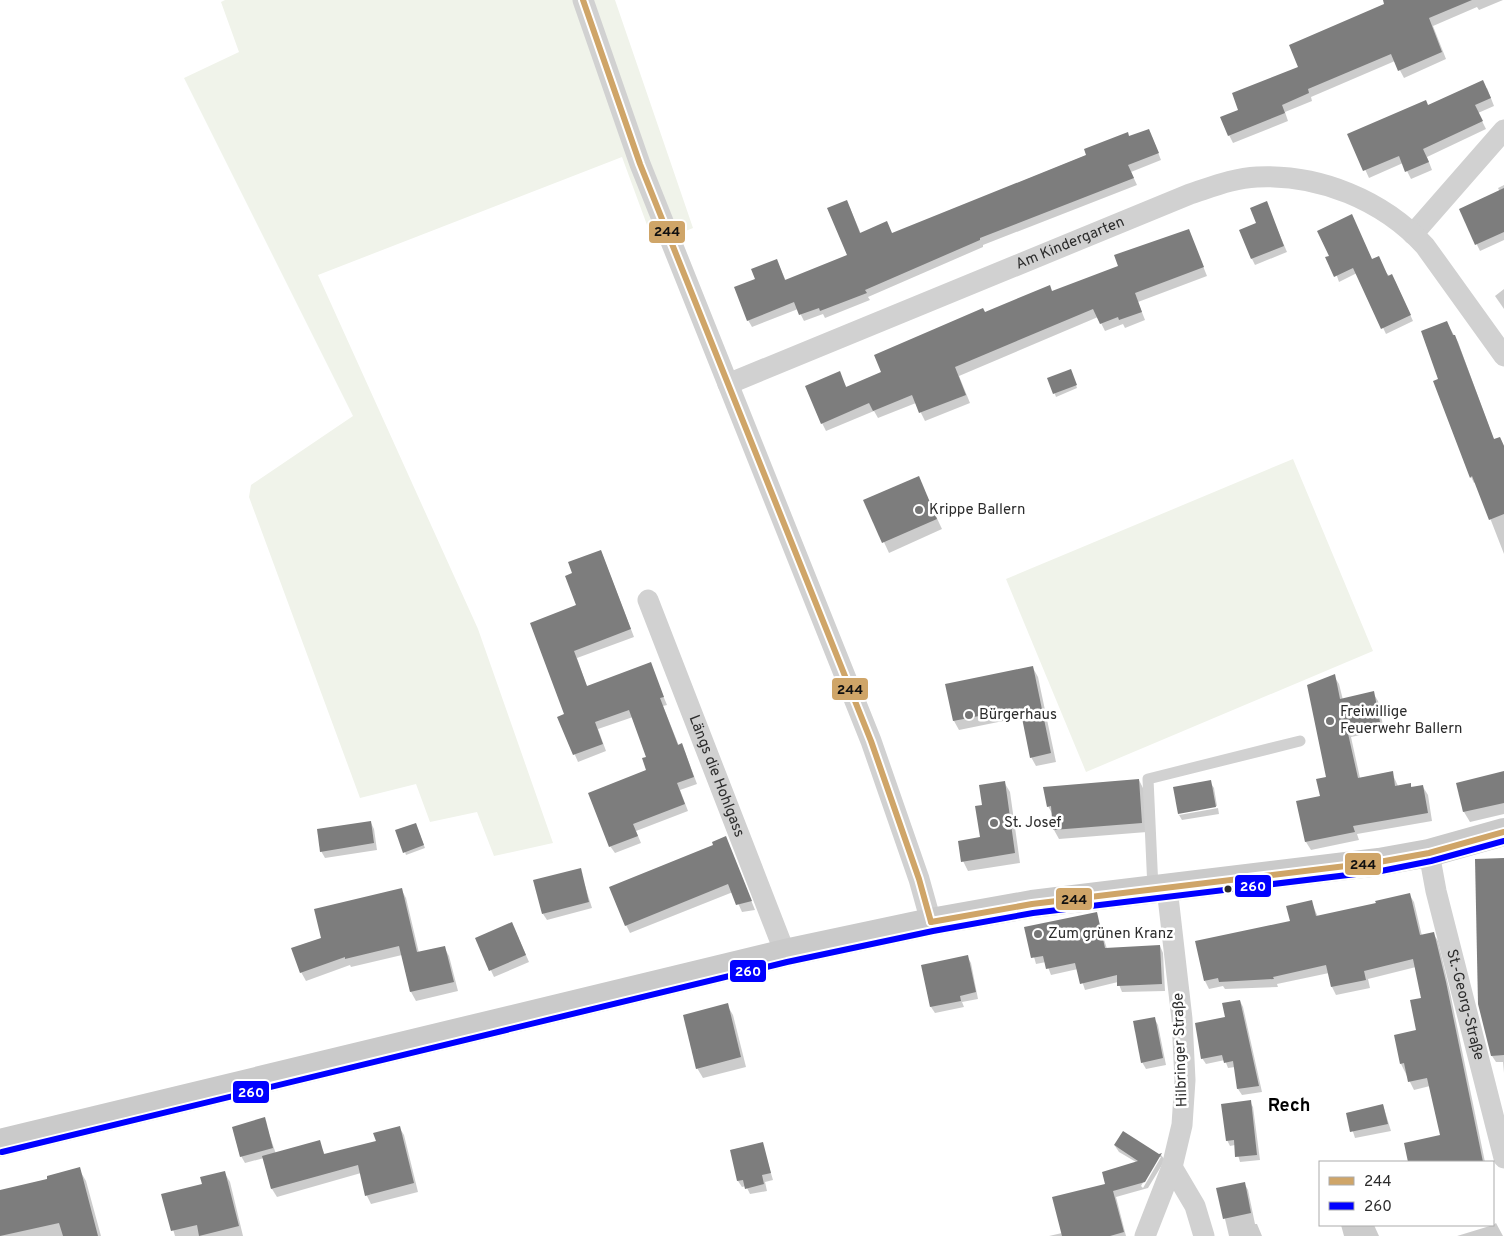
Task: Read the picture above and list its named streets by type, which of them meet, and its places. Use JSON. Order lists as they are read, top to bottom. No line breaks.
{"streets":{"street":["Am Kindergarten","Längs die Hohlgass","St.-Georg-Straße","Hilbringer Straße"]},"districts":["Rech"],"places":["Krippe Ballern","Bürgerhaus","Freiwillige Feuerwehr Ballern","St. Josef","Zum grünen Kranz"],"lines":["transit line 244","transit line 260"],"legend":["244","260"]}
